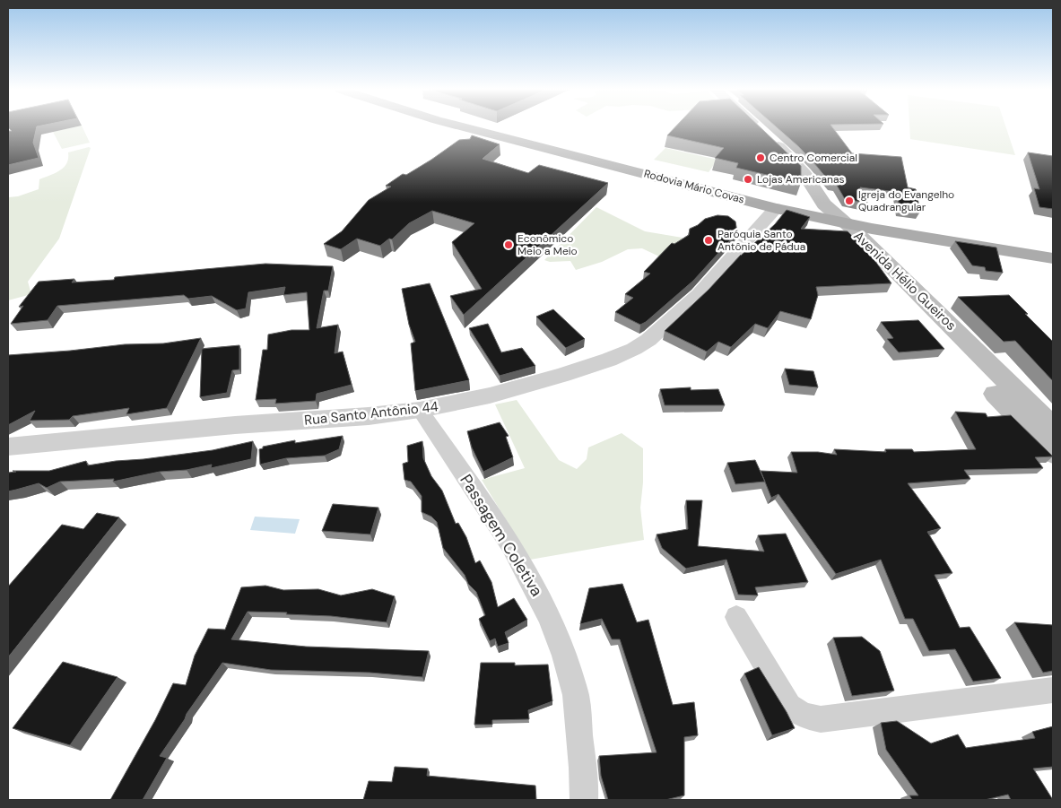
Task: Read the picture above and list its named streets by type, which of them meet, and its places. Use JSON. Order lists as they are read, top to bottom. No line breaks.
{"streets":{"main road":["Rodovia Mário Covas","Avenida Hélio Gueiros"],"street":["Rua Santo Antônio 44","Passagem Coletiva"]},"crossings":[["Rodovia Mário Covas","Avenida Hélio Gueiros"],["Rodovia Mário Covas","Rua Santo Antônio 44"],["Rua Santo Antônio 44","Passagem Coletiva"]],"places":["Centro Comercial","Lojas Americanas","Igreja do Evangelho Quadrangular","Paróquia Santo Antônio de Pádua","Econômico Meio a Meio"]}
